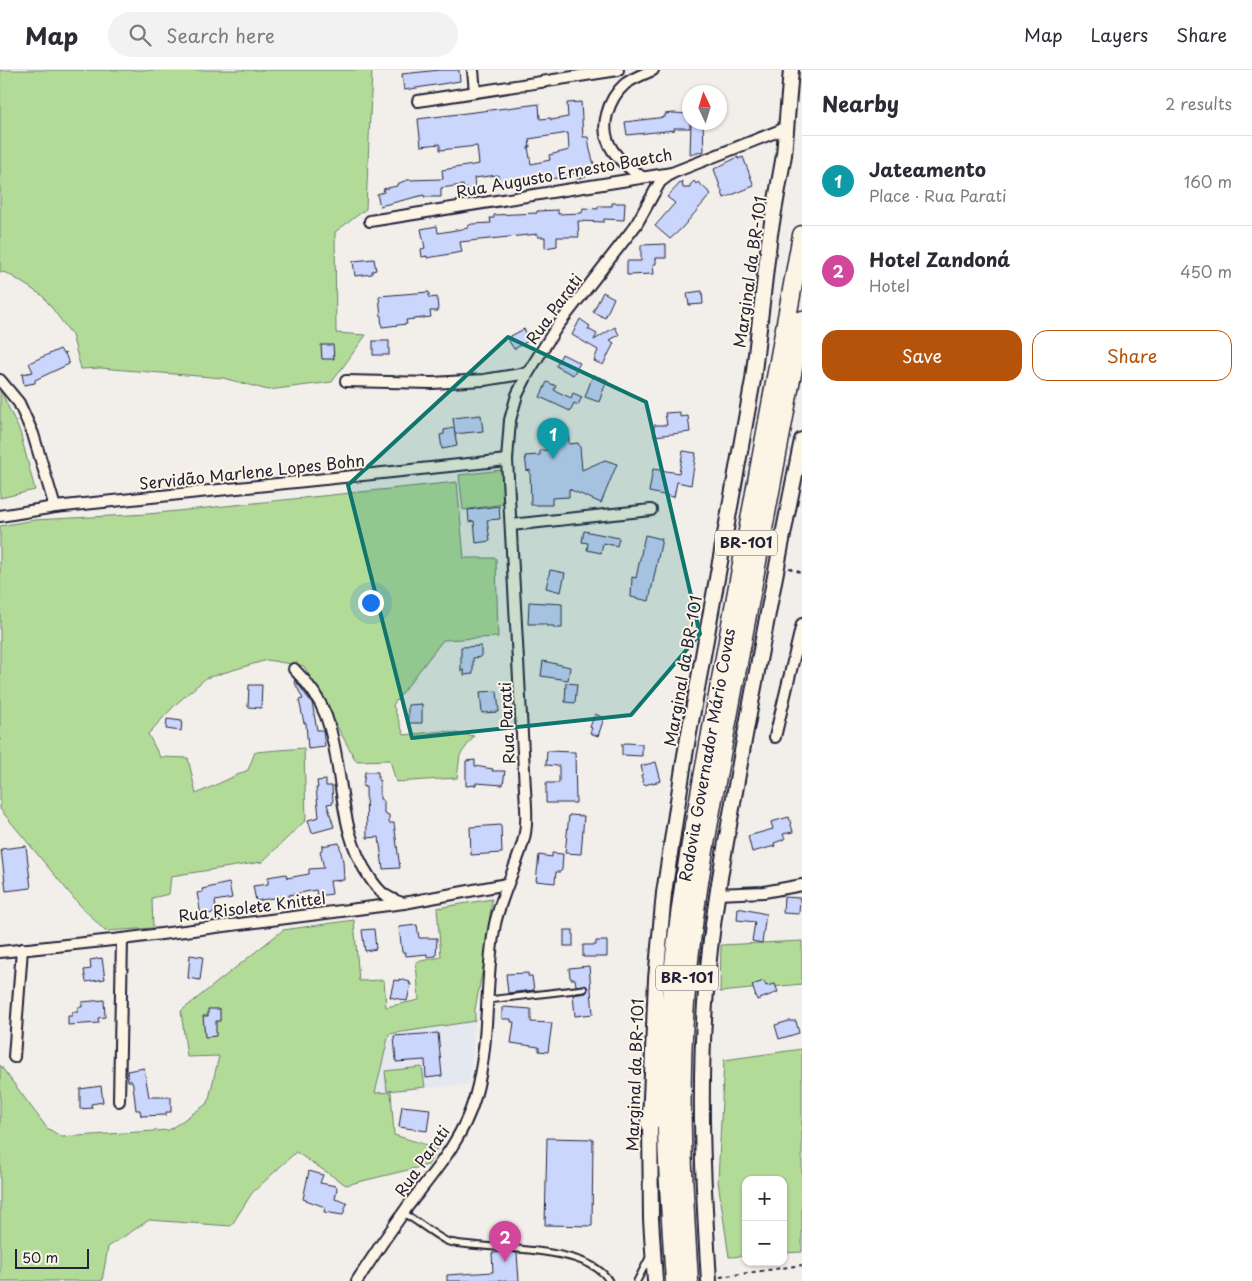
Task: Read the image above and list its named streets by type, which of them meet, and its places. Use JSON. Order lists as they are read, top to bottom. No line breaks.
{"streets":{"highway":["BR-101","Rodovia Governador Mário Covas"],"main road":["Marginal da BR-101"],"street":["Rua Augusto Ernesto Baetch","Rua Parati","Servidão Marlene Lopes Bohn","Rua Risolete Knittel"]},"crossings":[["Rua Augusto Ernesto Baetch","Marginal da BR-101"],["Rua Augusto Ernesto Baetch","Rua Parati"],["Rua Parati","Servidão Marlene Lopes Bohn"],["Rua Parati","Rua Risolete Knittel"]],"scale_bar":"50 m","north":"top","page":{"header":"Map","search":"Search here","nav":["Map","Layers","Share"],"heading":["Nearby","2 results"],"list":[{"mark":"1","name":"Jateamento","note":"Place · Rua Parati","value":"160 m"},{"mark":"2","name":"Hotel Zandoná","note":"Hotel","value":"450 m"}],"buttons":["Save","Share"],"pins":["1","2"],"map_buttons":["+","−"],"scale":"50 m"}}
